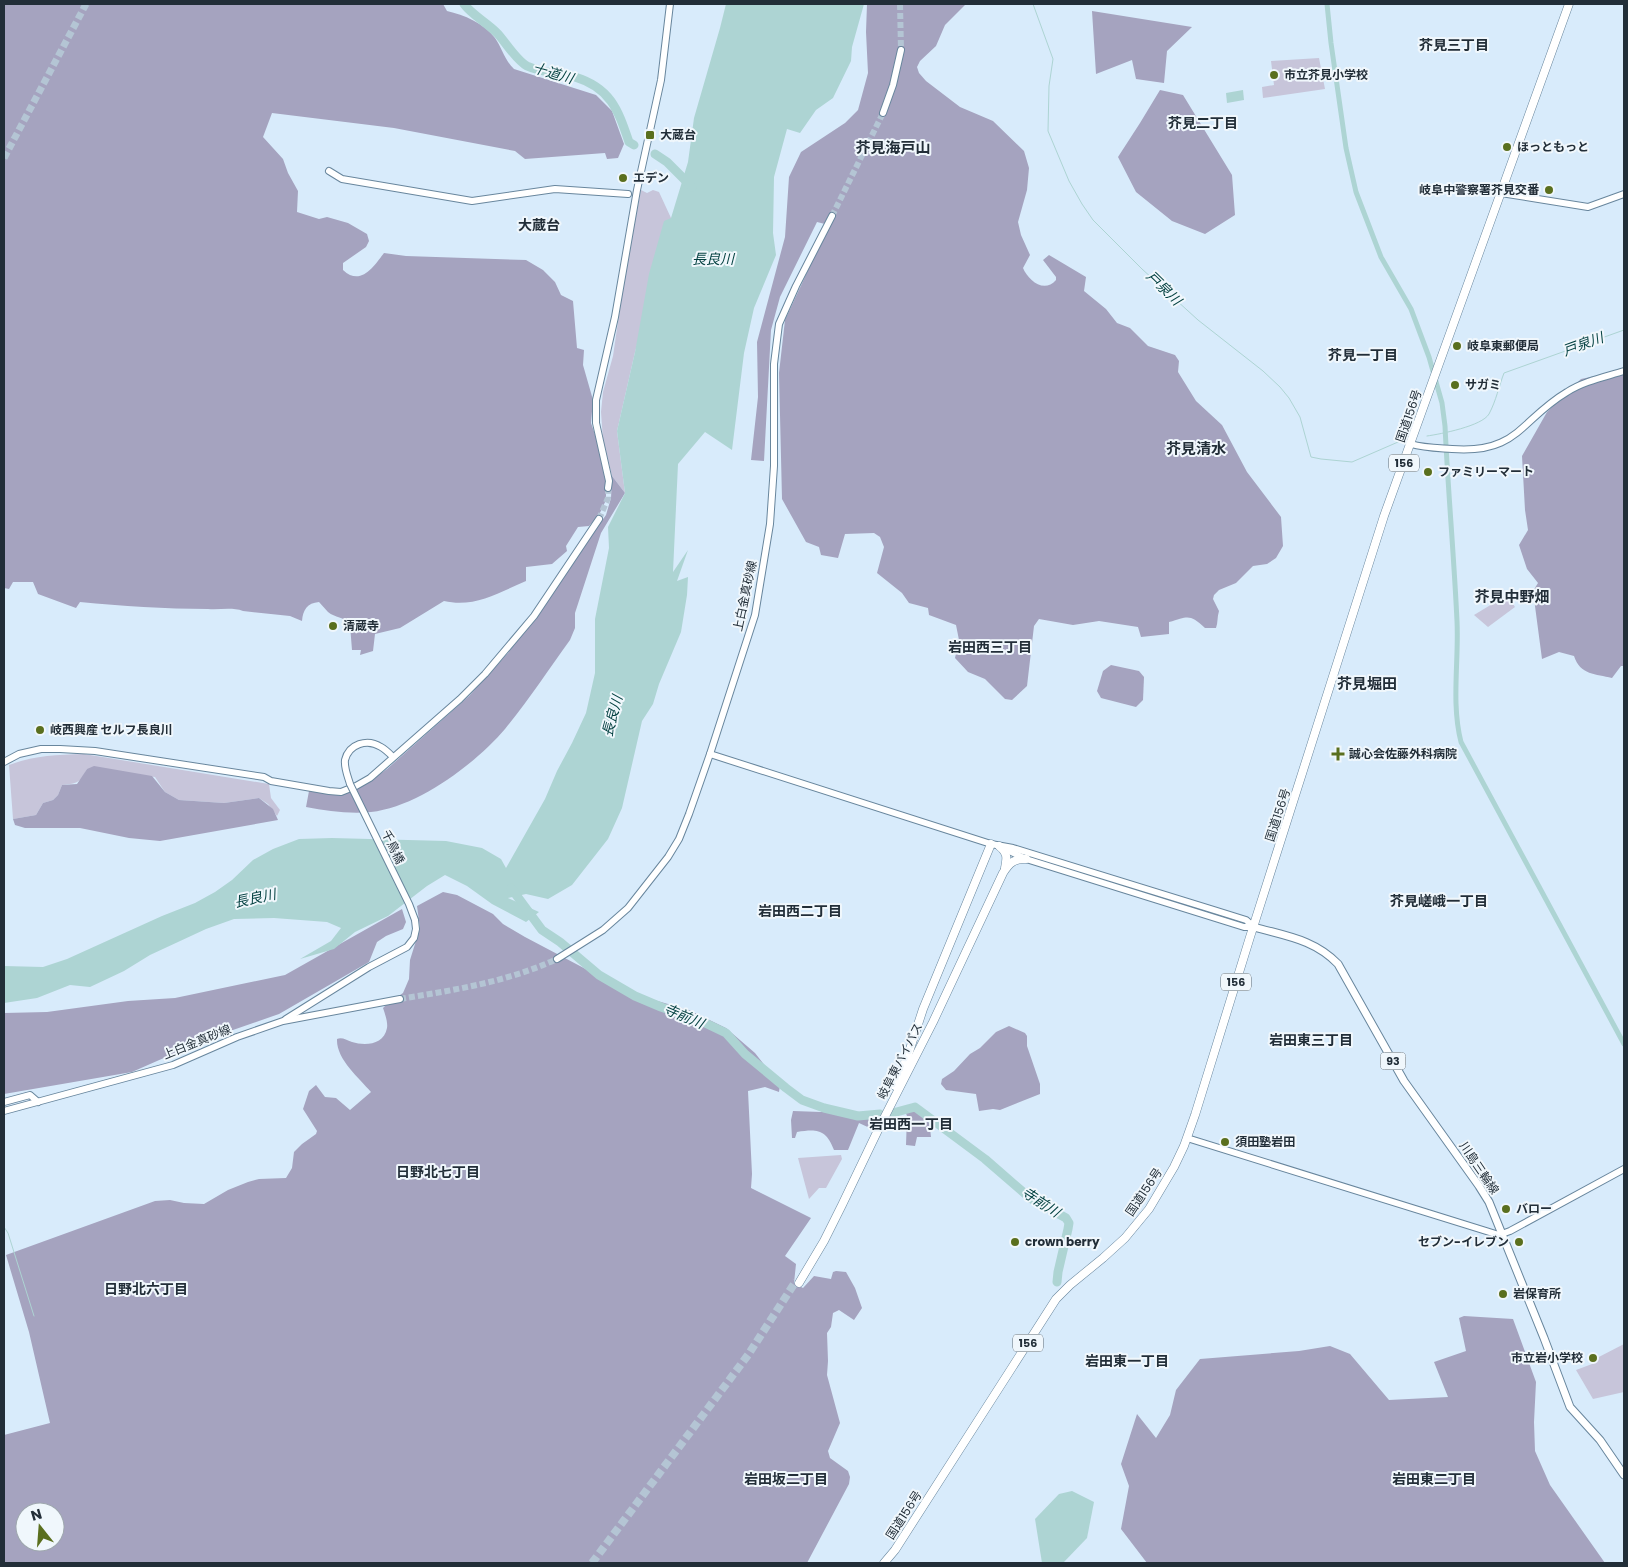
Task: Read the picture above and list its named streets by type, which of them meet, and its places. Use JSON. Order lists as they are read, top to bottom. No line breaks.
{"streets":{"highway":["国道156号","156","岐阜東バイパス"],"main road":["93","川島三輪線"],"street":["上白金真砂線","千鳥橋"]},"crossings":[["国道156号","川島三輪線"],["上白金真砂線","千鳥橋"]],"districts":["芥見三丁目","芥見二丁目","芥見海戸山","大蔵台","芥見一丁目","芥見清水","芥見中野畑","岩田西三丁目","芥見堀田","芥見嵯峨一丁目","岩田西二丁目","岩田東三丁目","岩田西一丁目","日野北七丁目","日野北六丁目","岩田東一丁目","岩田坂二丁目","岩田東二丁目"],"water":["十道川","長良川","戸泉川","寺前川"],"places":{"other":["市立芥見小学校","ほっともっと","エデン","岐阜中警察署芥見交番","岐阜東郵便局","サガミ","ファミリーマート","清蔵寺","岐西興産 セルフ長良川","須田塾岩田","バロー","crown berry","セブン-イレブン","岩保育所","市立岩小学校"],"transit":["大蔵台"],"health":["誠心会佐藤外科病院"]},"north":"top"}
